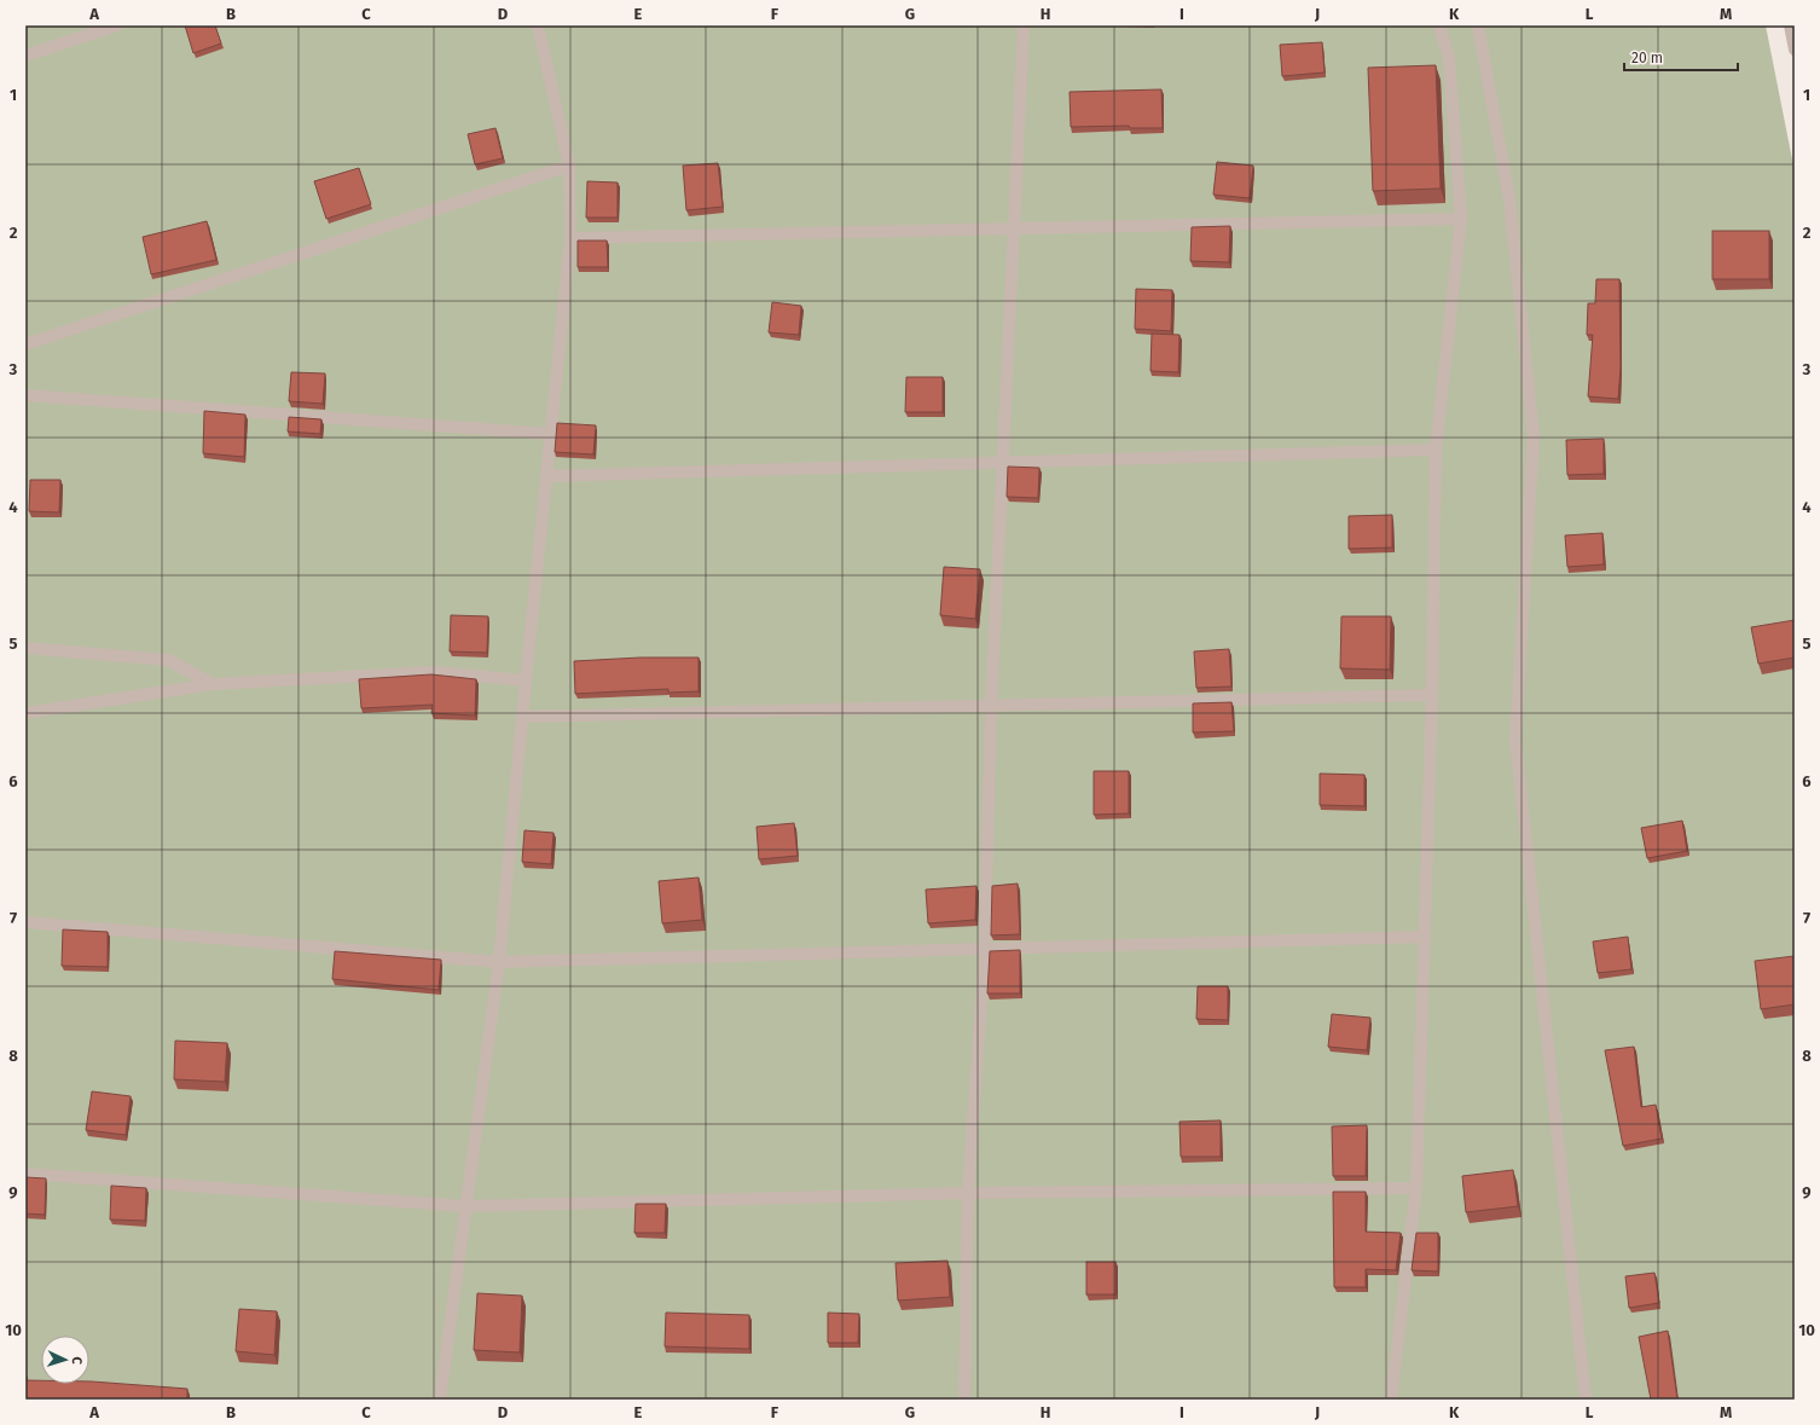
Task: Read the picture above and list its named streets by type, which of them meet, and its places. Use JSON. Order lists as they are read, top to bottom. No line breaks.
{"scale_bar":"20 m","north":"right","grid":{"columns":["A","B","C","D","E","F","G","H","I","J","K","L","M"],"rows":["1","2","3","4","5","6","7","8","9","10"]}}
